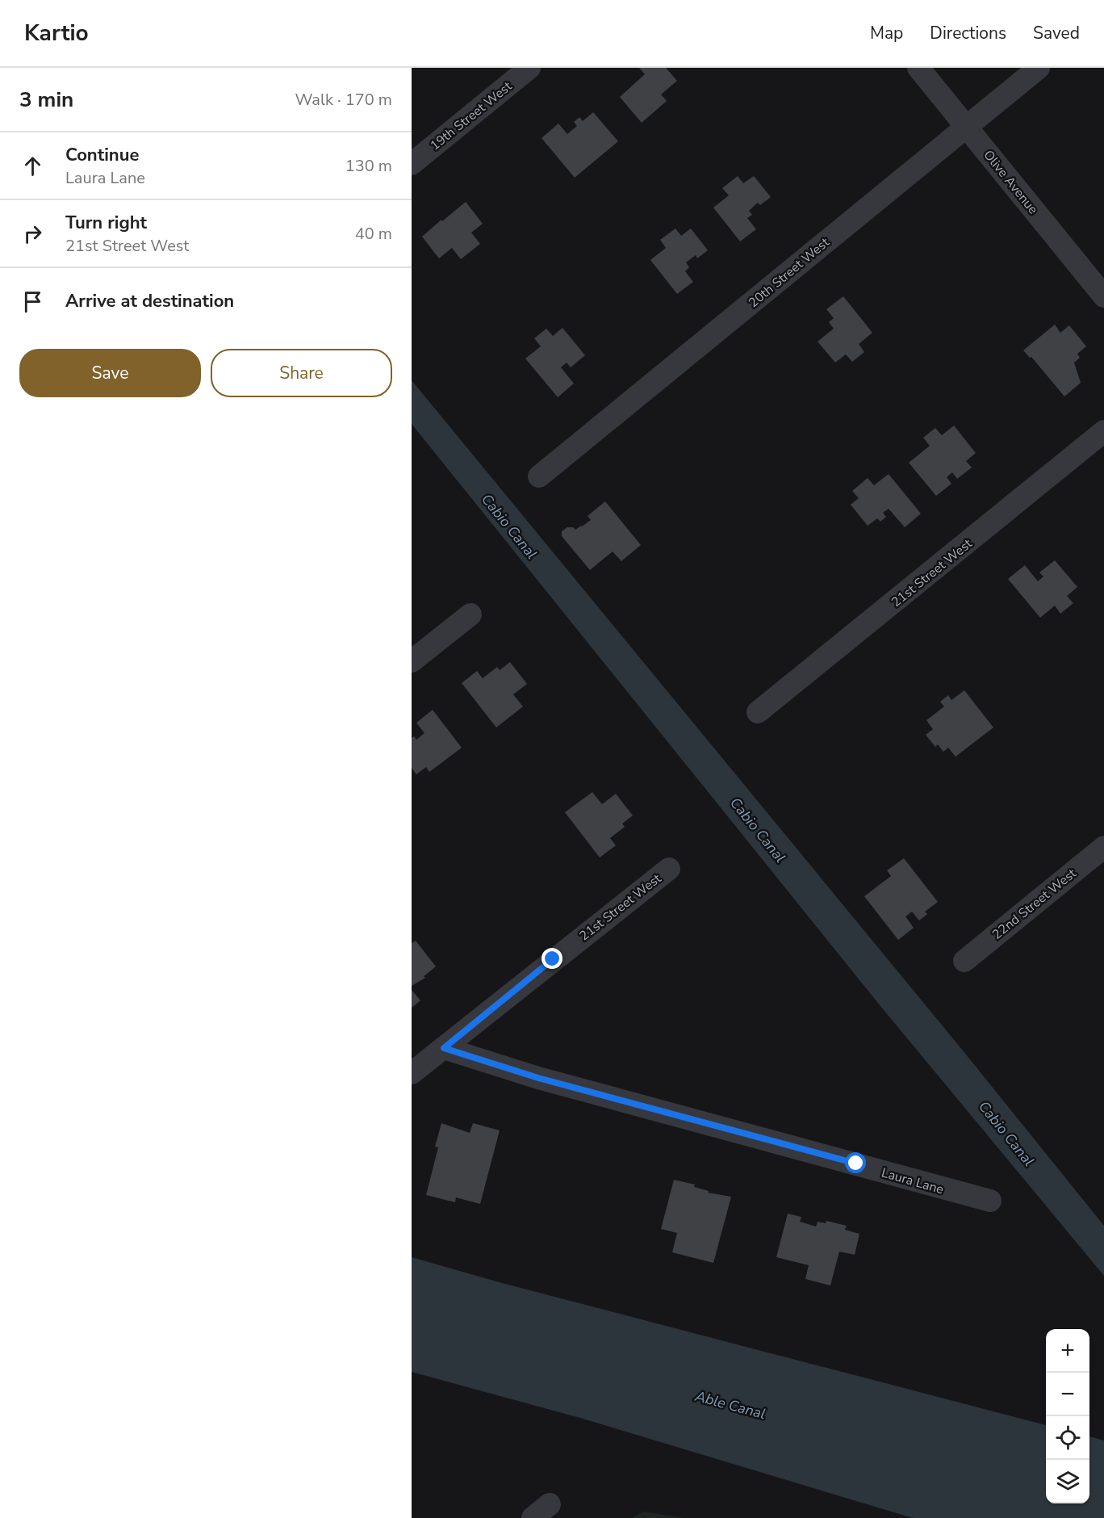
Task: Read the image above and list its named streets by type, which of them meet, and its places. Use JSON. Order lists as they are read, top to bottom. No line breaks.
{"streets":{"street":["19th Street West","Olive Avenue","20th Street West","21st Street West","22nd Street West","Laura Lane"]},"crossings":[["Olive Avenue","20th Street West"],["21st Street West","Laura Lane"]],"water":["Cabio Canal","Able Canal"],"page":{"header":"Kartio","nav":["Map","Directions","Saved"],"heading":["3 min","Walk · 170 m"],"list":[["Continue","Laura Lane","130 m"],["Turn right","21st Street West","40 m"],"Arrive at destination"],"buttons":["Save","Share"],"map_buttons":["+","−"]}}
